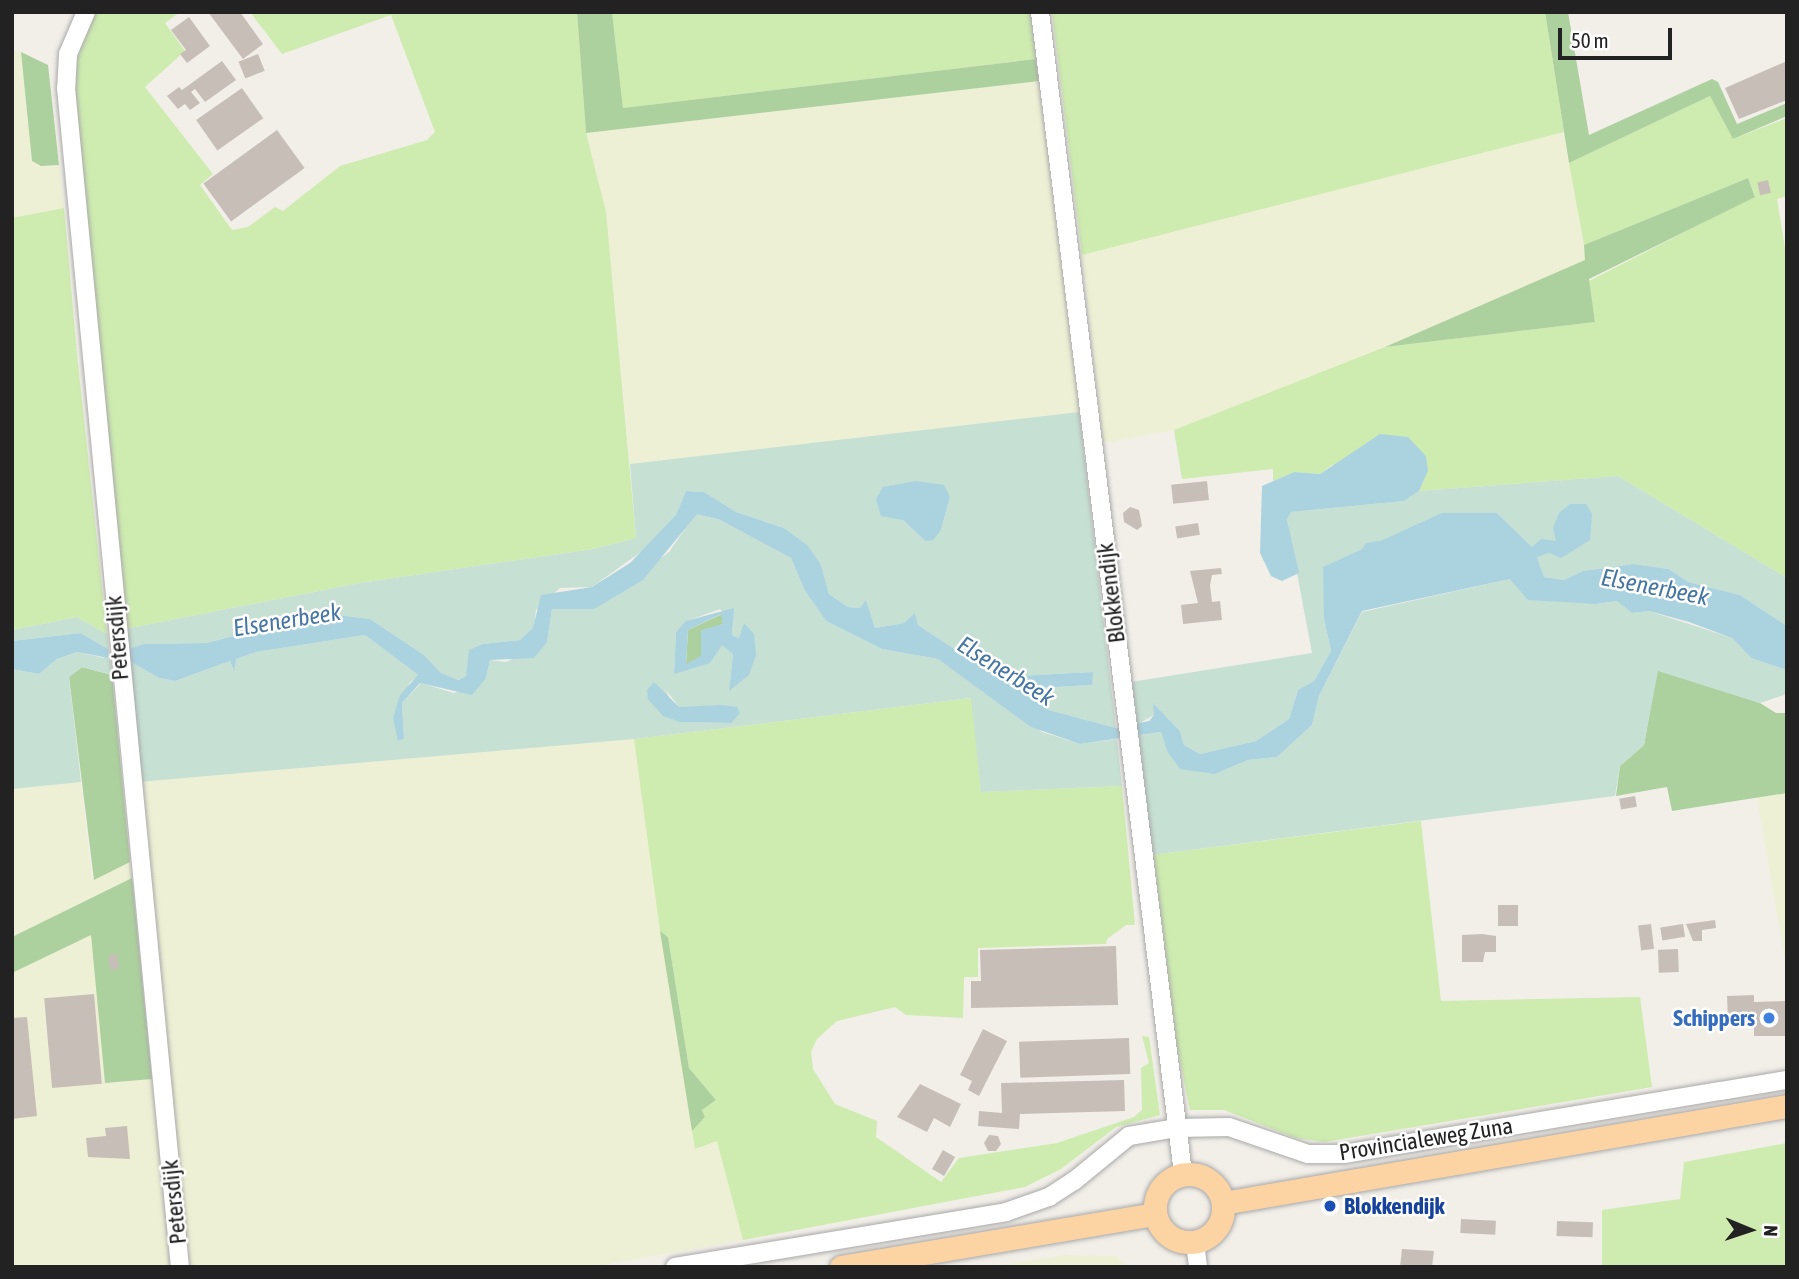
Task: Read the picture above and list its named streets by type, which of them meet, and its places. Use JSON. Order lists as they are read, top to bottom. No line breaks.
{"streets":{"main road":["Provincialeweg Zuna"],"street":["Blokkendijk","Petersdijk"]},"crossings":[["Blokkendijk","Provincialeweg Zuna"]],"water":["Elsenerbeek"],"places":["Schippers","Blokkendijk"],"scale_bar":"50 m","north":"right"}
